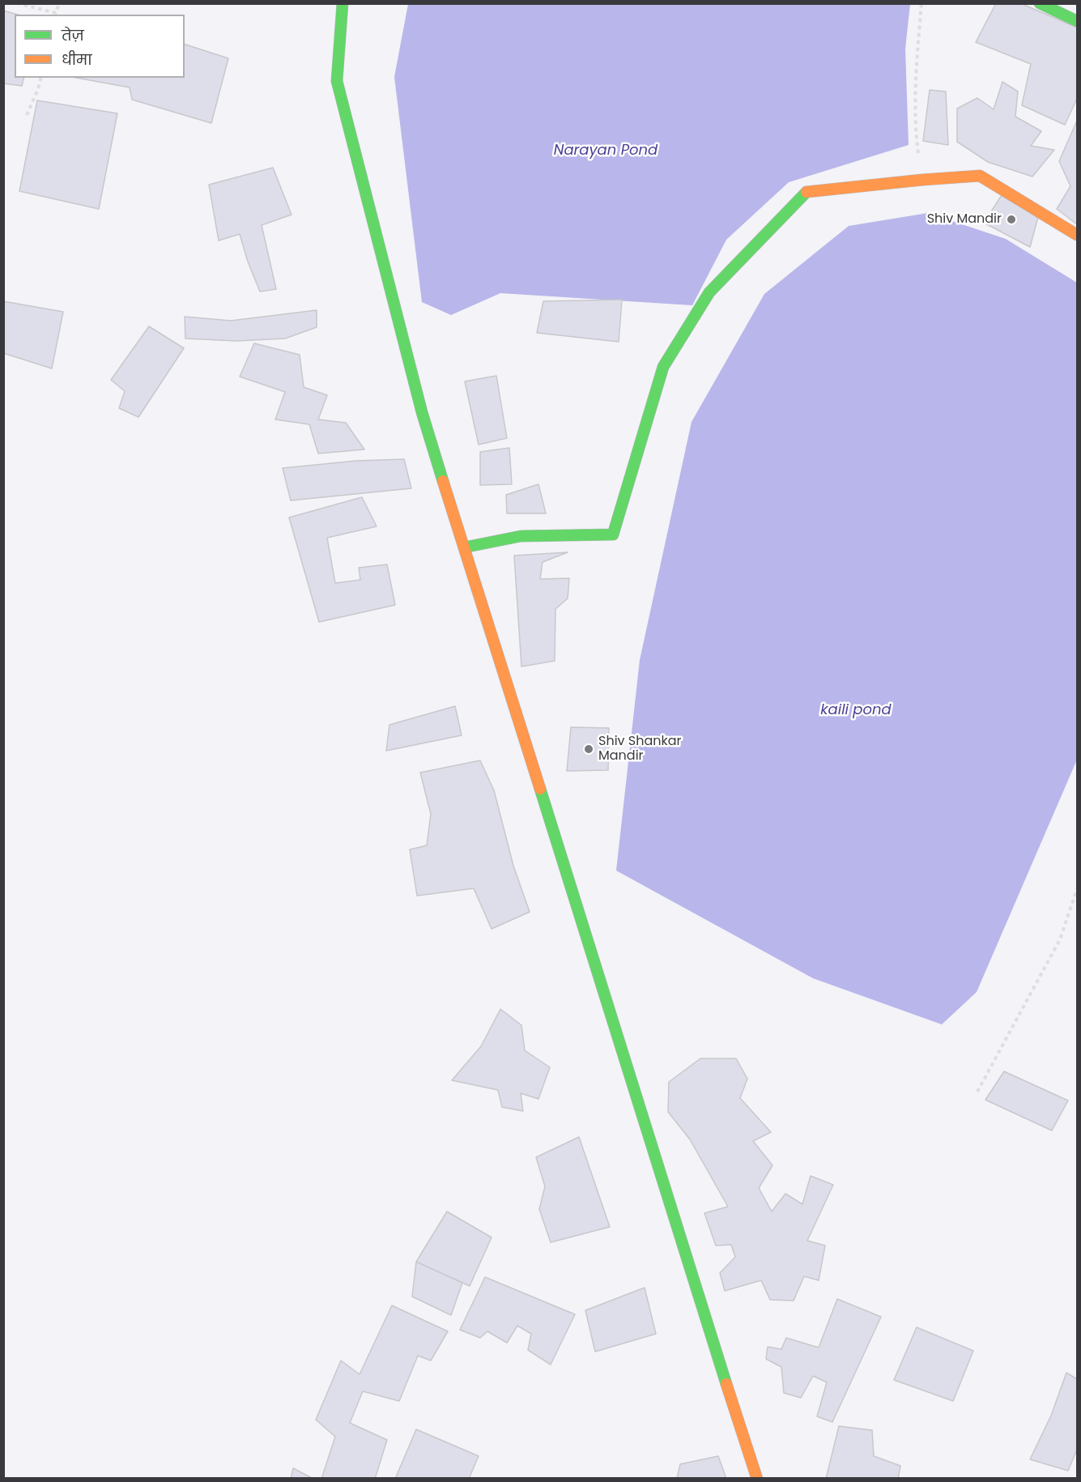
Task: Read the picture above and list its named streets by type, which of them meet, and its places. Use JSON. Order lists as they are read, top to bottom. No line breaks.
{"water":["Narayan Pond","kaili pond"],"places":["Shiv Mandir","Shiv Shankar Mandir"],"legend":["तेज़","धीमा"]}
